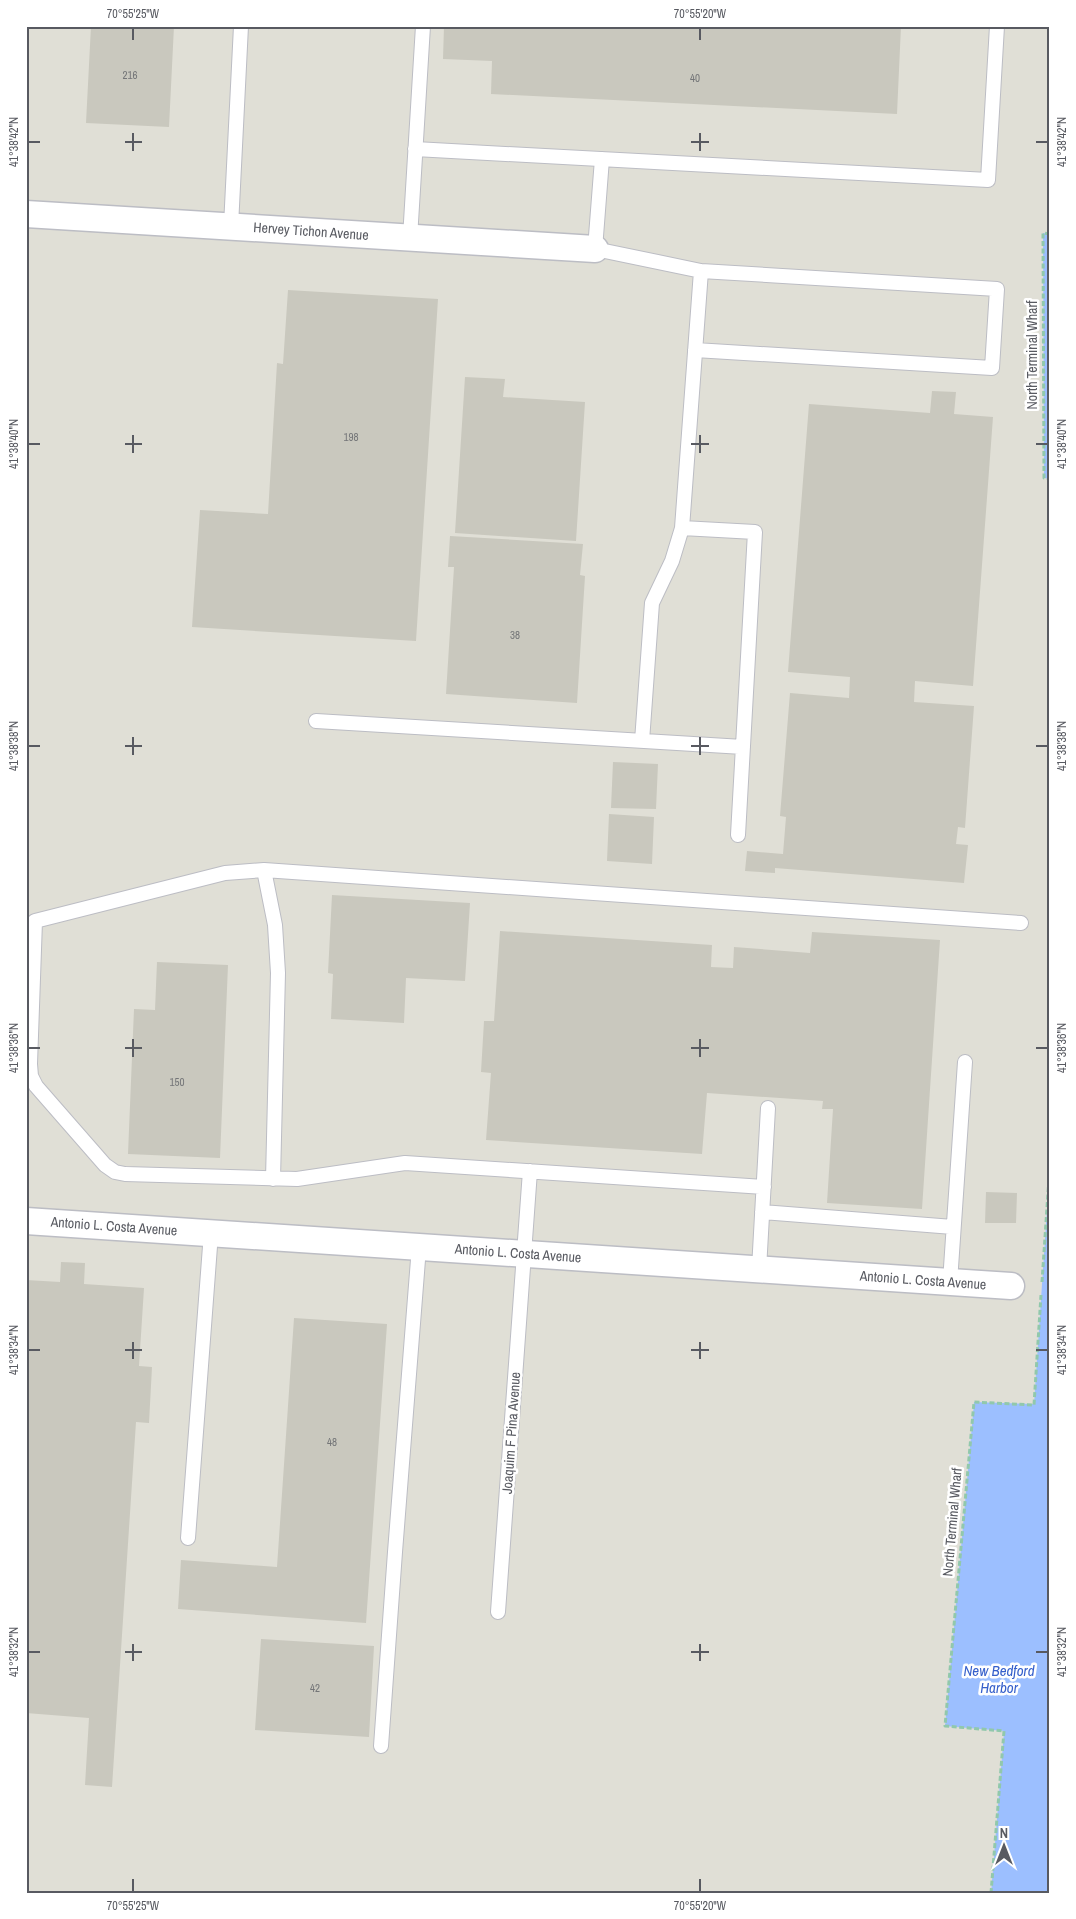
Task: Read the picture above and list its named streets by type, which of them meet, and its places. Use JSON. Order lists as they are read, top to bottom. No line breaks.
{"streets":{"street":["Hervey Tichon Avenue","Antonio L. Costa Avenue"],"lane":["Joaquim F Pina Avenue"],"path":["North Terminal Wharf"]},"crossings":[["Antonio L. Costa Avenue","Joaquim F Pina Avenue"]],"water":["New Bedford Harbor"],"house_numbers":["216","40","198","38","150","48","42"],"north":"top","coordinates":["70°55'25\"W","70°55'20\"W","41°38'42\"N","41°38'40\"N","41°38'38\"N","41°38'36\"N","41°38'34\"N","41°38'32\"N"]}
